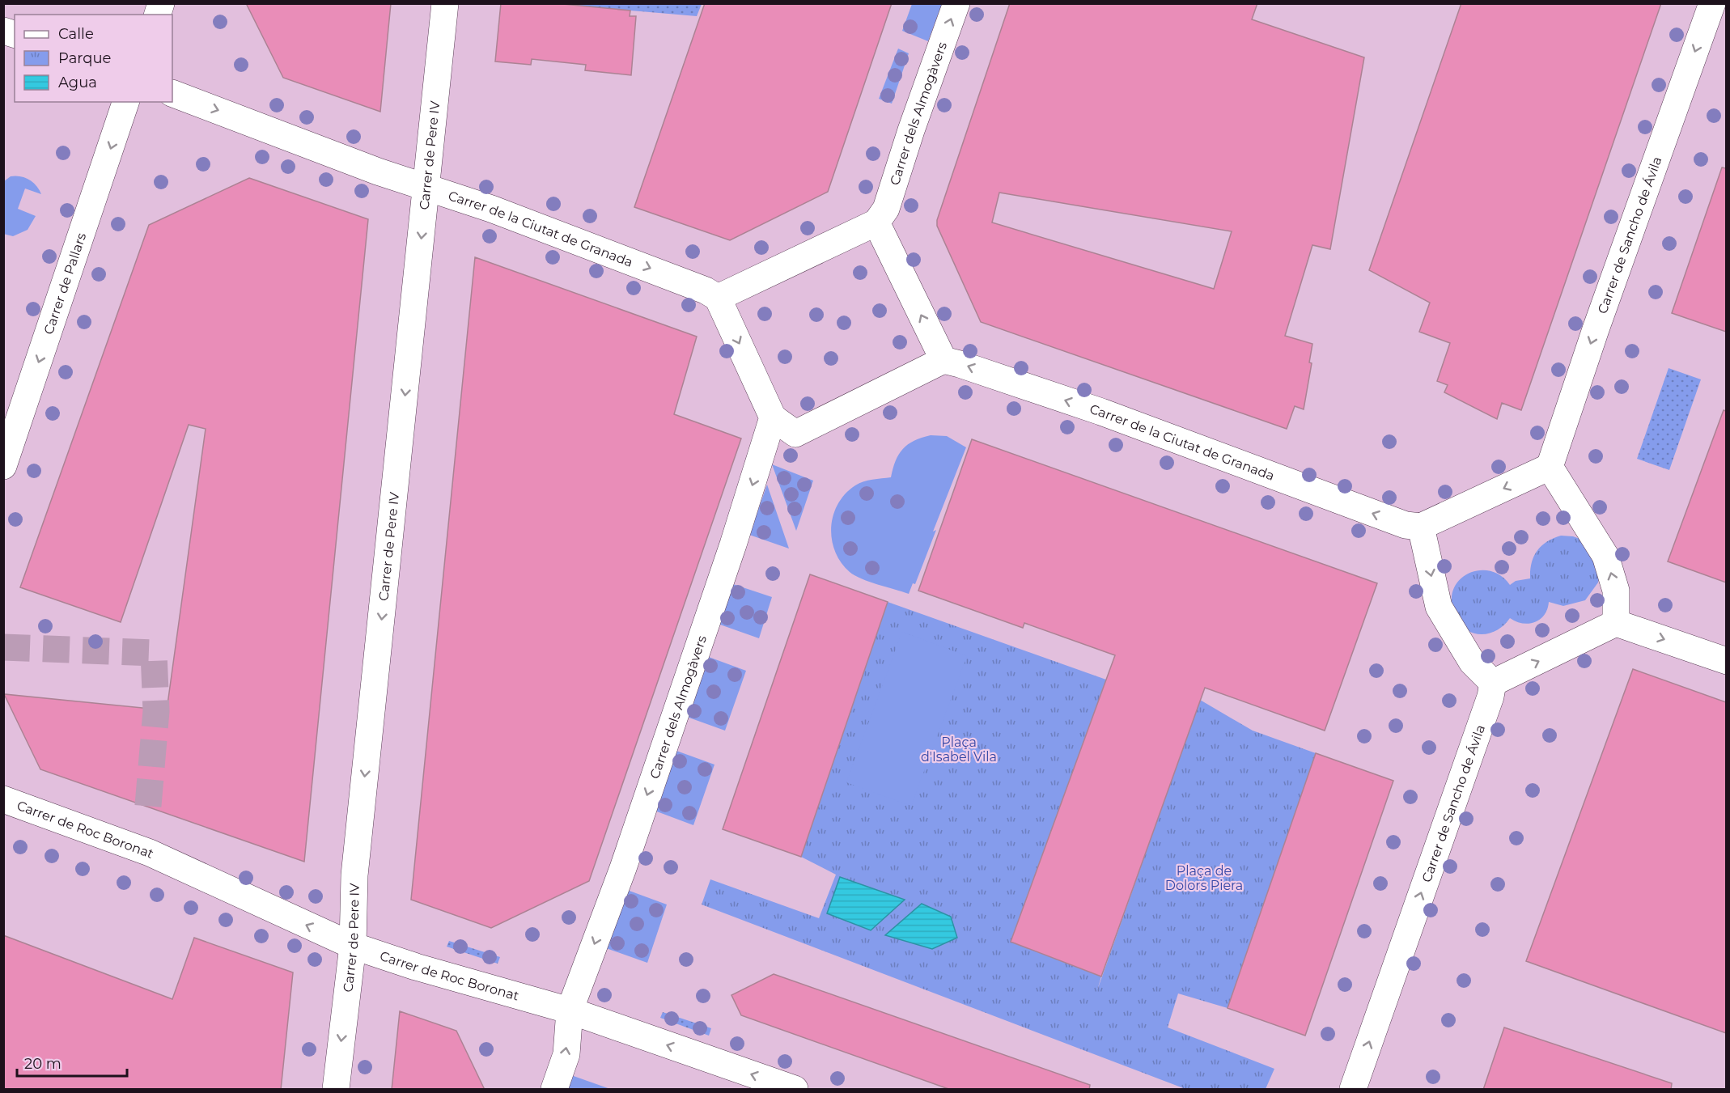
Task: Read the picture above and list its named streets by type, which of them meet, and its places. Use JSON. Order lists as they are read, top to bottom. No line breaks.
{"streets":{"street":["Carrer dels Almogàvers","Carrer de Pere IV","Carrer de la Ciutat de Granada","Carrer de Sancho de Ávila","Carrer de Pallars","Carrer de Roc Boronat"]},"crossings":[["Carrer dels Almogàvers","Carrer de Roc Boronat"],["Carrer de Pere IV","Carrer de la Ciutat de Granada"],["Carrer de Pere IV","Carrer de Roc Boronat"]],"one_way":["Carrer de Pere IV","Carrer de Pallars","Carrer de Roc Boronat"],"parks":["Plaça d'Isabel Vila","Plaça de Dolors Piera"],"legend":["Calle","Parque","Agua"],"scale_bar":"20 m"}
